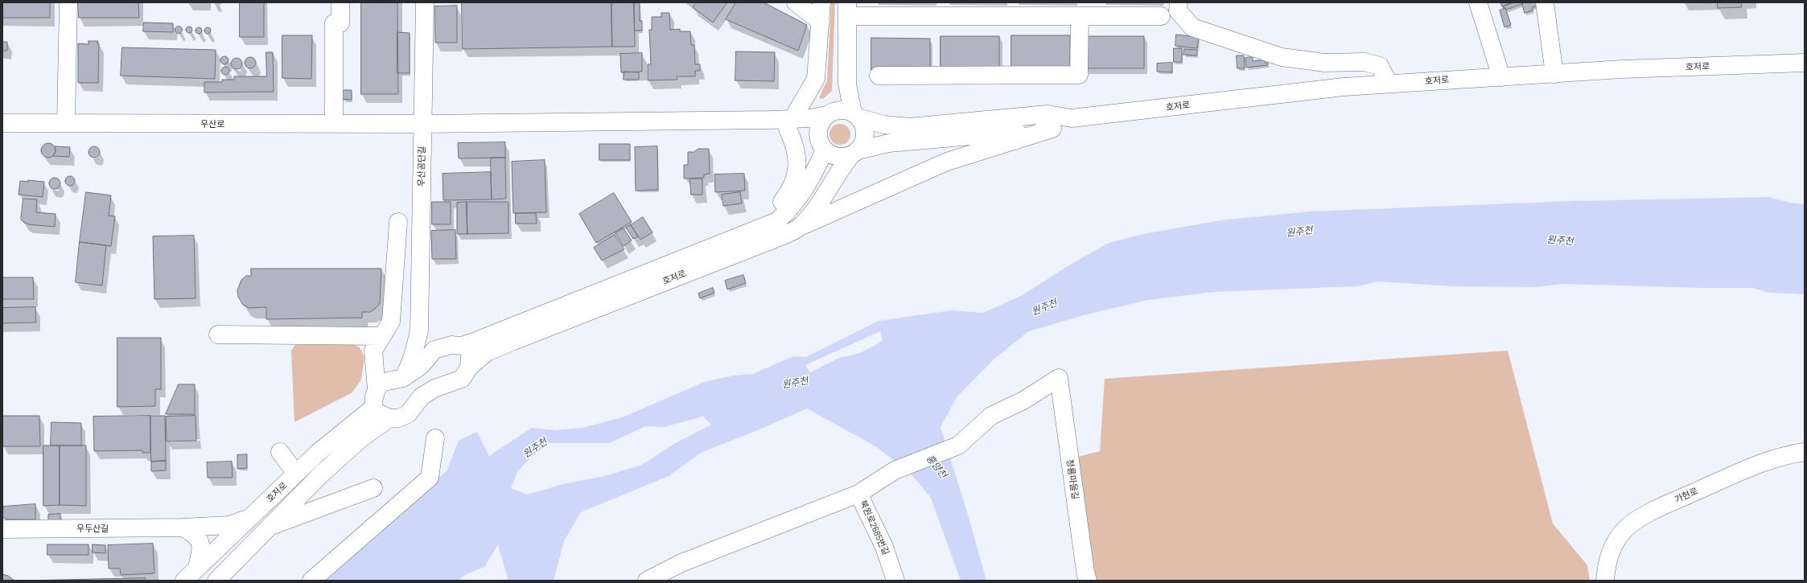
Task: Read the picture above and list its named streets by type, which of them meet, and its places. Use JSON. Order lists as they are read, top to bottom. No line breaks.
{"streets":{"street":["호저로","우산로","우산공단길","청룡마을길","가현로","북원로2685번길","우두산길"]},"crossings":[["호저로","우산로"],["호저로","우두산길"],["우산로","우산공단길"],["청룡마을길","북원로2685번길"]],"water":["원주천","흥양천"]}
